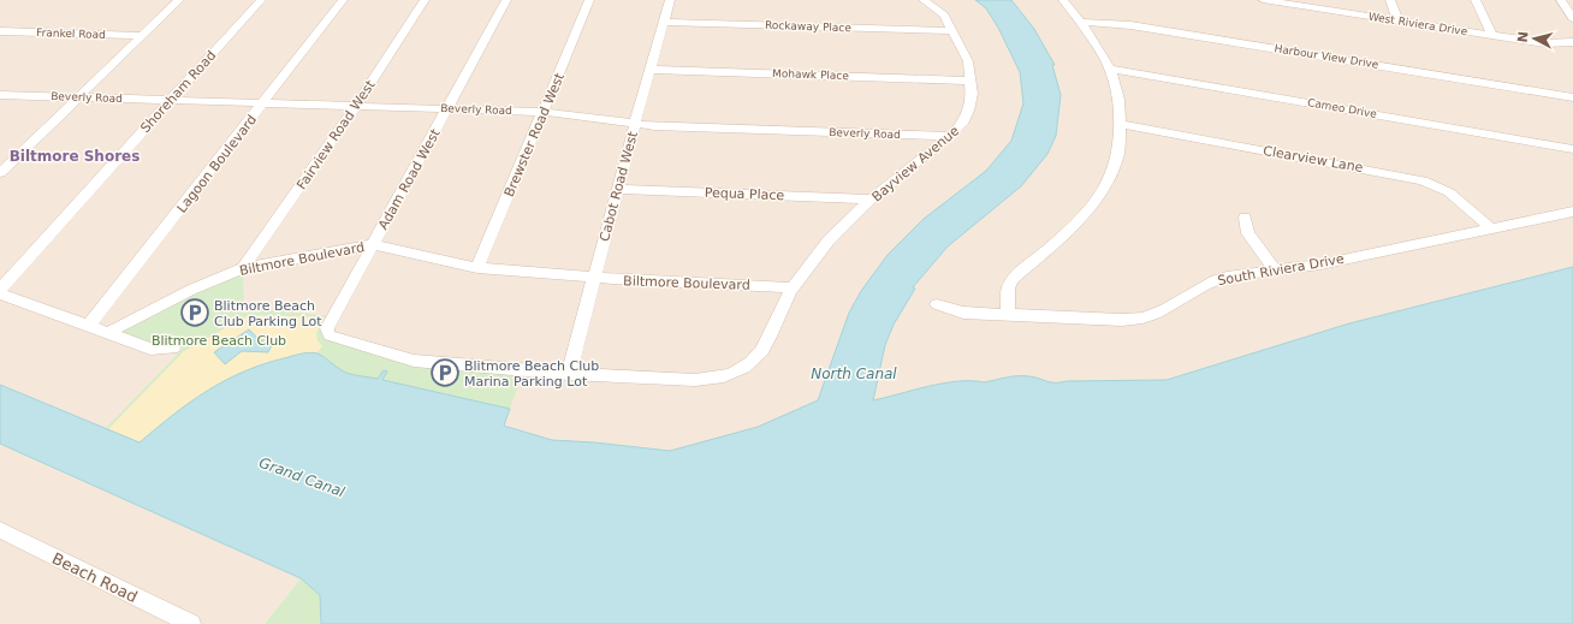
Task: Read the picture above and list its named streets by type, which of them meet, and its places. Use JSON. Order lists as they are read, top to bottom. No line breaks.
{"streets":{"street":["West Riviera Drive","Rockaway Place","Frankel Road","Harbour View Drive","Mohawk Place","Shoreham Road","Beverly Road","Cameo Drive","Fairview Road West","Brewster Road West","Clearview Lane","Lagoon Boulevard","Bayview Avenue","Adam Road West","Cabot Road West","Pequa Place","Biltmore Boulevard","South Riviera Drive","Beach Road"]},"crossings":[["Rockaway Place","Bayview Avenue"],["Rockaway Place","Cabot Road West"],["Mohawk Place","Bayview Avenue"],["Mohawk Place","Cabot Road West"],["Shoreham Road","Beverly Road"],["Beverly Road","Fairview Road West"],["Beverly Road","Brewster Road West"],["Beverly Road","Lagoon Boulevard"],["Beverly Road","Bayview Avenue"],["Beverly Road","Adam Road West"],["Beverly Road","Cabot Road West"],["Fairview Road West","Biltmore Boulevard"],["Brewster Road West","Biltmore Boulevard"],["Clearview Lane","South Riviera Drive"],["Bayview Avenue","Adam Road West"],["Bayview Avenue","Cabot Road West"],["Bayview Avenue","Pequa Place"],["Bayview Avenue","Biltmore Boulevard"],["Adam Road West","Biltmore Boulevard"],["Cabot Road West","Pequa Place"],["Cabot Road West","Biltmore Boulevard"]],"districts":["Biltmore Shores"],"water":["North Canal","Grand Canal"],"parks":["Blitmore Beach Club"],"places":{"parking":["Blitmore Beach Club Parking Lot","Blitmore Beach Club Marina Parking Lot"]},"north":"left"}
